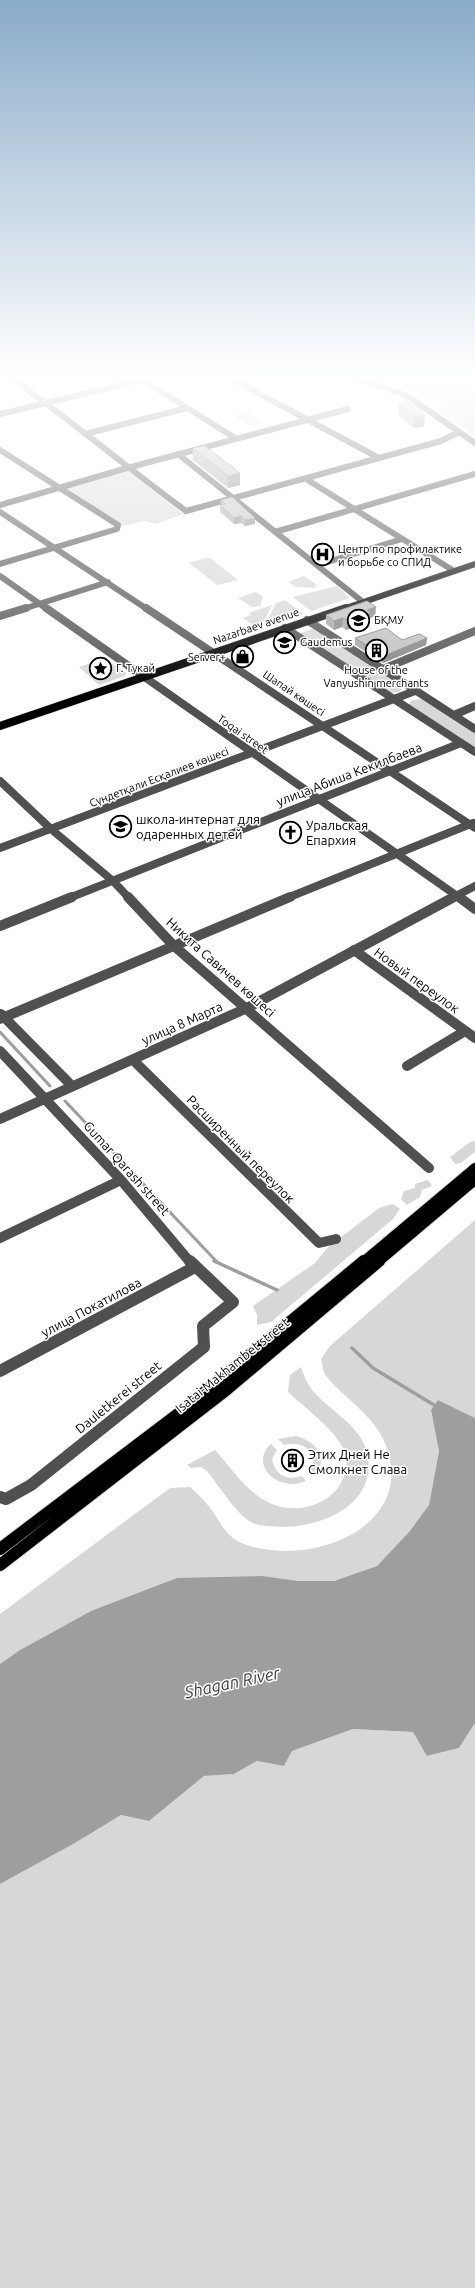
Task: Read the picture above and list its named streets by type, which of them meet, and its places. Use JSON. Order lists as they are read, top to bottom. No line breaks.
{"streets":{"main road":["Nazarbaev avenue","Isatai-Makhambet street"],"street":["Шапай көшесі","Toqai street","улица Абиша Кекилбаева","Сүндетқали Есқалиев көшесі","Никита Савичев көшесі","Новый переулок","улица 8 Марта","Расширенный переулок","Gumar Qarash street","улица Покатилова","Dauletkerei street"]},"crossings":[["Nazarbaev avenue","Шапай көшесі"],["Nazarbaev avenue","Toqai street"],["Шапай көшесі","улица Абиша Кекилбаева"],["Шапай көшесі","Сүндетқали Есқалиев көшесі"],["Toqai street","улица Абиша Кекилбаева"],["Toqai street","Сүндетқали Есқалиев көшесі"],["Toqai street","улица 8 Марта"],["улица Абиша Кекилбаева","Никита Савичев көшесі"],["Сүндетқали Есқалиев көшесі","Никита Савичев көшесі"],["Никита Савичев көшесі","улица 8 Марта"],["Новый переулок","улица 8 Марта"],["улица 8 Марта","Расширенный переулок"],["улица 8 Марта","Gumar Qarash street"],["Gumar Qarash street","улица Покатилова"],["Gumar Qarash street","Dauletkerei street"]],"water":["Shagan River"],"places":{"hospital":["Центр по профилактике и борьбе со СПИД"],"school or university":["БҚМУ","Gaudemus","школа-интернат для одаренных детей"],"building":["House of the Vanyushin merchants","Этих Дней Не Смолкнет Слава"],"shop":["Server+"],"place":["Г. Тукай"],"church":["Уральская Епархия"]}}
